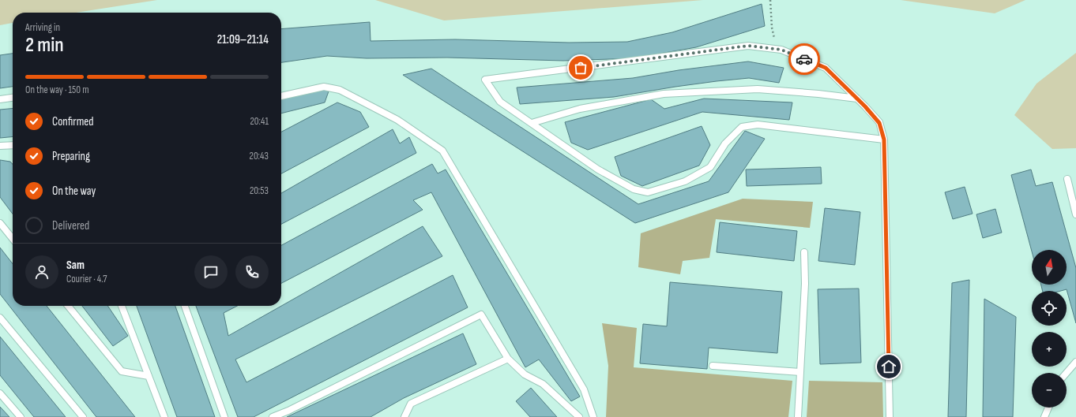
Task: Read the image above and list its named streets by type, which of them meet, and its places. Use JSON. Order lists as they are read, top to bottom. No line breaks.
{"north":"top","page":{"heading":["2 min","Arriving in","21:09–21:14"],"panel":["Sam","Courier · 4.7"],"bar":"On the way · 150 m","list":[["Confirmed","20:41"],["Preparing","20:43"],["On the way","20:53"],"Delivered"],"map_buttons":["+","−"]}}
